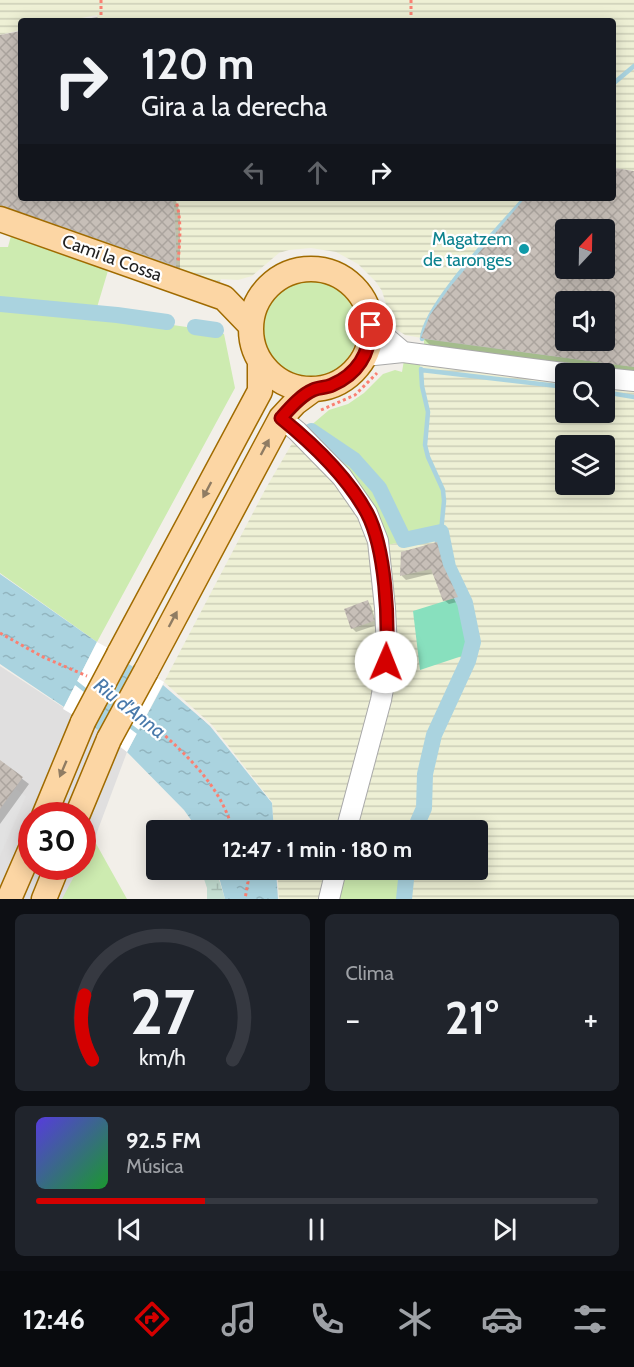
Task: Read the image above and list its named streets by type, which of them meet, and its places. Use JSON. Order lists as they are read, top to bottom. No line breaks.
{"streets":{"main road":["Camí la Cossa"]},"water":["Riu d'Anna"],"places":["Magatzem de taronges"],"north":"top","page":{"turn":["120 m","Gira a la derecha"],"limit":"30","trip":"12:47 · 1 min · 180 m","tile":"Clima","heat":["−","21°","+"],"song":["92.5 FM","Música"],"tabs":"12:46","gauge":["27","km/h"]}}
